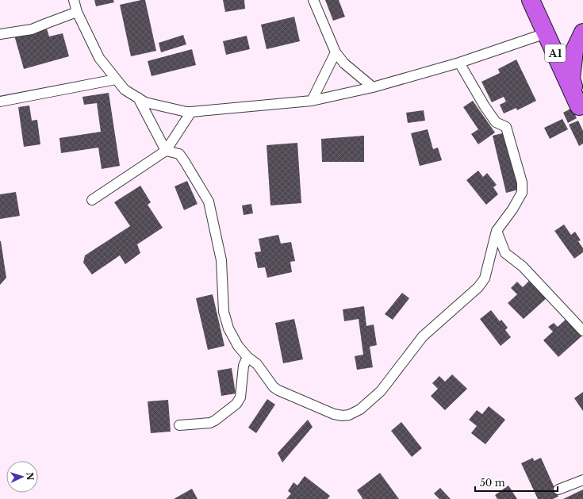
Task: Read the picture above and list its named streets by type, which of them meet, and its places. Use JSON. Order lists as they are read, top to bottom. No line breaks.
{"streets":{"highway":["A1"]},"scale_bar":"50 m","north":"right"}
